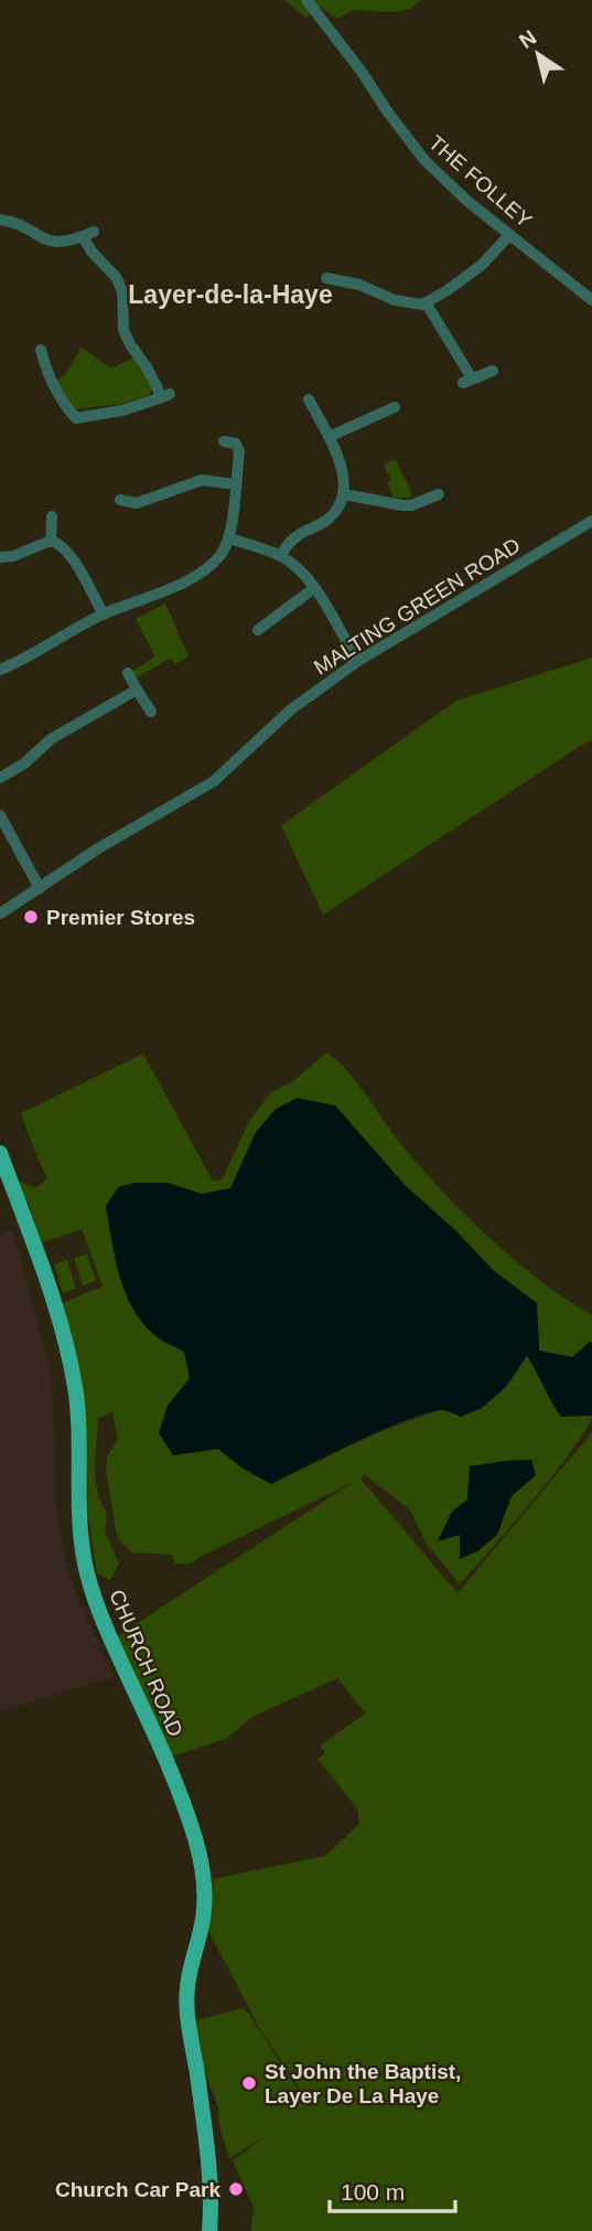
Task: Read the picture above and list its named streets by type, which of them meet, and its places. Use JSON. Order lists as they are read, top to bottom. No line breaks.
{"streets":{"main road":["CHURCH ROAD"],"street":["THE FOLLEY","MALTING GREEN ROAD"]},"districts":["Layer-de-la-Haye"],"places":["Premier Stores","St John the Baptist, Layer De La Haye","Church Car Park"],"scale_bar":"100 m","north":"top left"}
